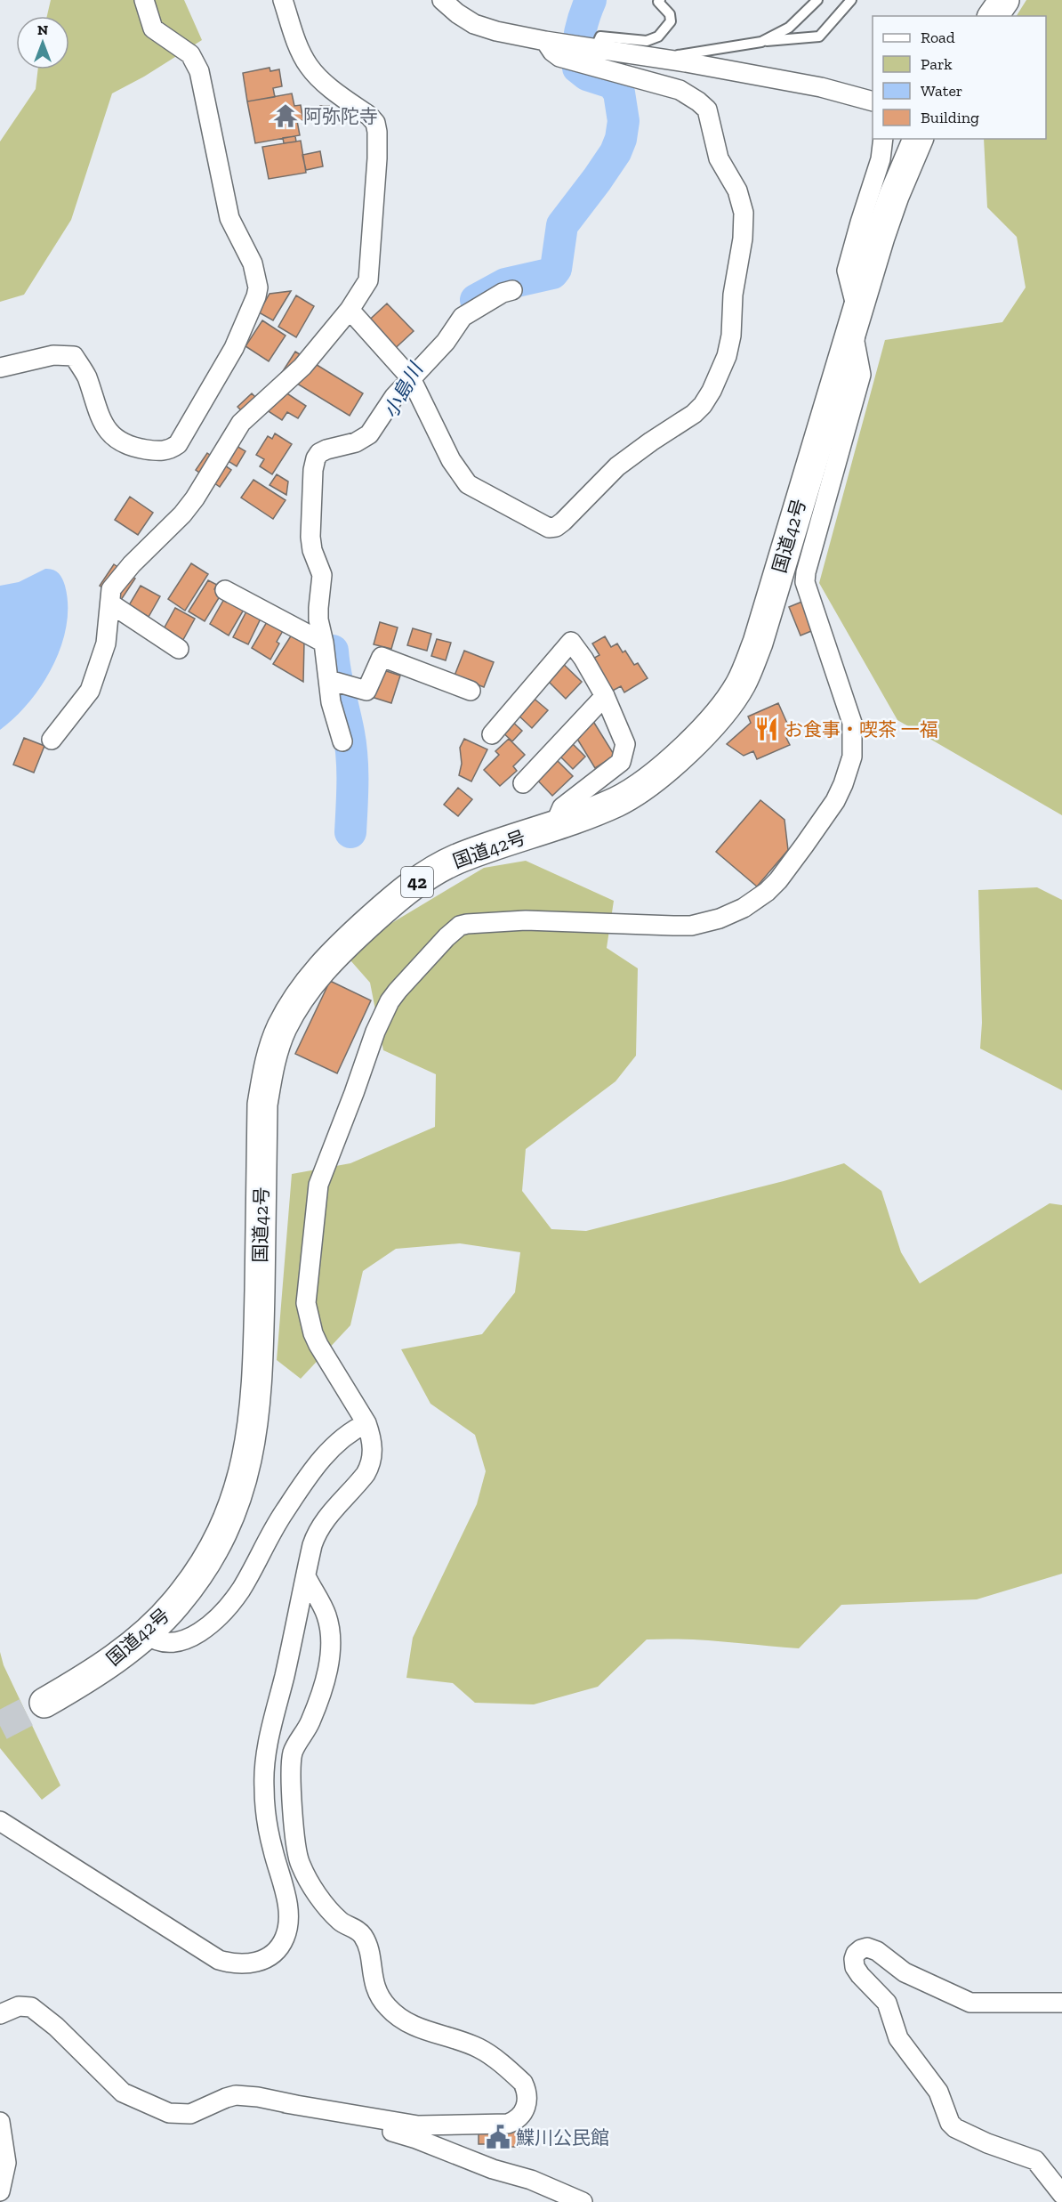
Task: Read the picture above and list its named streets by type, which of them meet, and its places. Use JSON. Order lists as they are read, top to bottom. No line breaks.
{"streets":{"highway":["国道42号","42"]},"water":["小島川"],"places":{"temple":["阿弥陀寺"],"restaurant":["お食事・喫茶 一福"],"public building":["鰈川公民館"]},"legend":["Road","Park","Water","Building"],"north":"top"}
